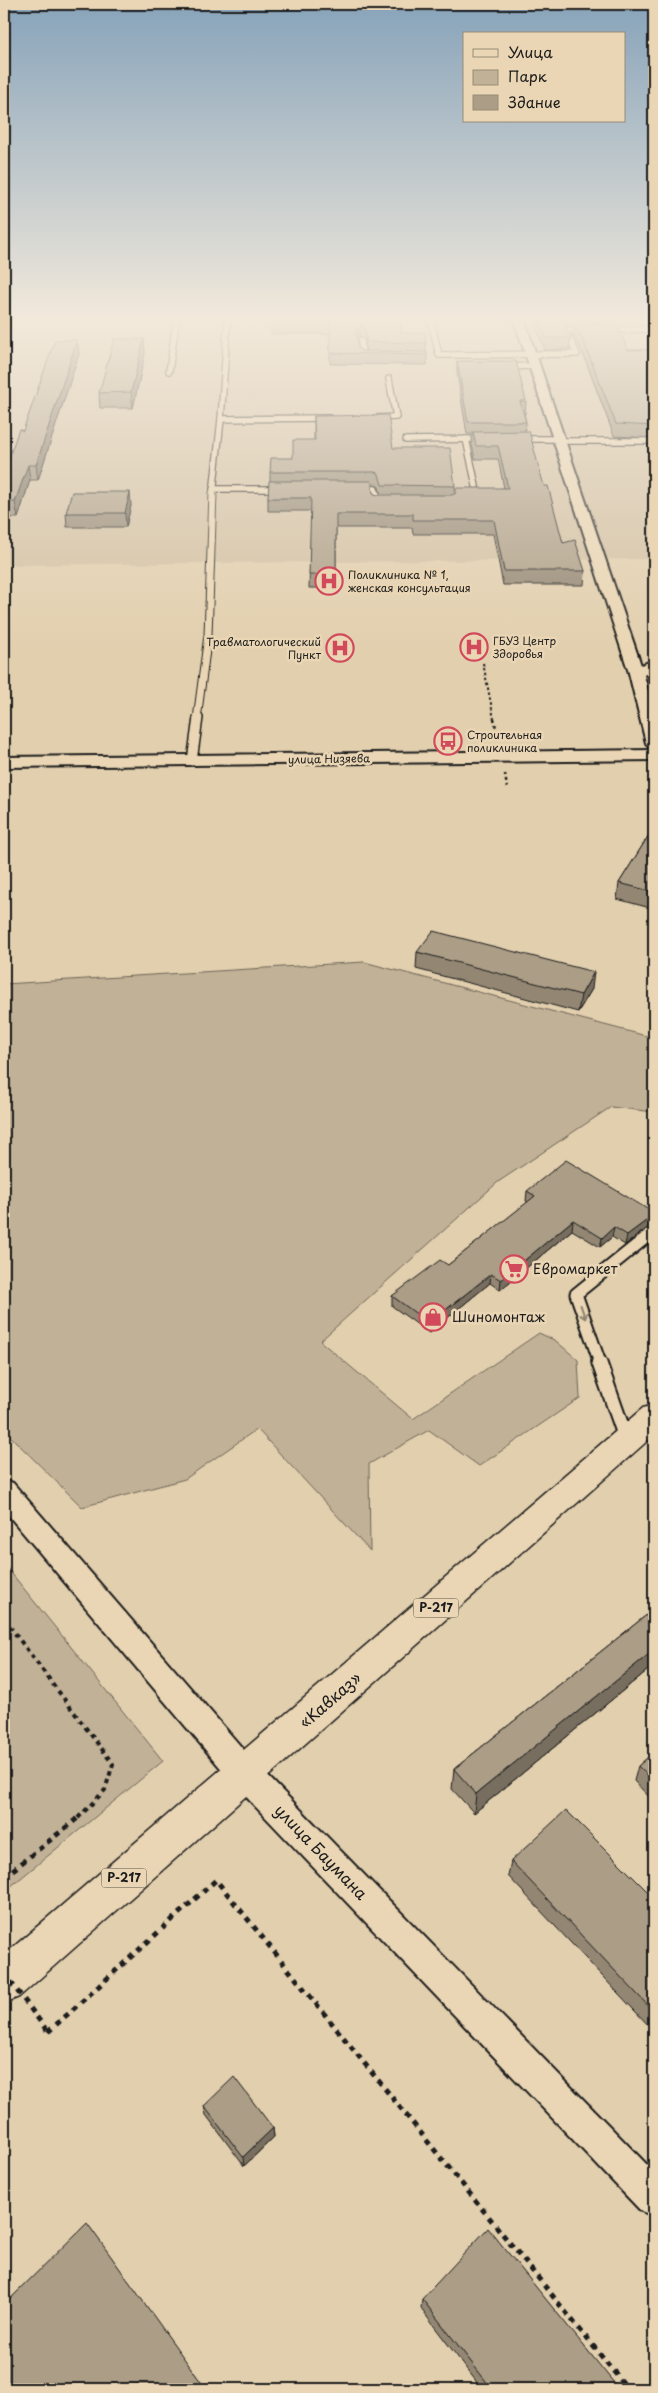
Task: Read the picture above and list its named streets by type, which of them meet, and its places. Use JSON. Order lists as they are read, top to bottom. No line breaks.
{"streets":{"highway":["Р-217","«Кавказ»"],"street":["улица Низяева","улица Баумана"]},"crossings":[["«Кавказ»","улица Баумана"]],"places":{"hospital":["Поликлиника № 1, женская консультация","ГБУЗ Центр Здоровья","Травматологический Пункт"],"bus stop":["Строительная поликлиника"],"supermarket":["Евромаркет"],"shop":["Шиномонтаж"]},"legend":["Улица","Парк","Здание"]}
